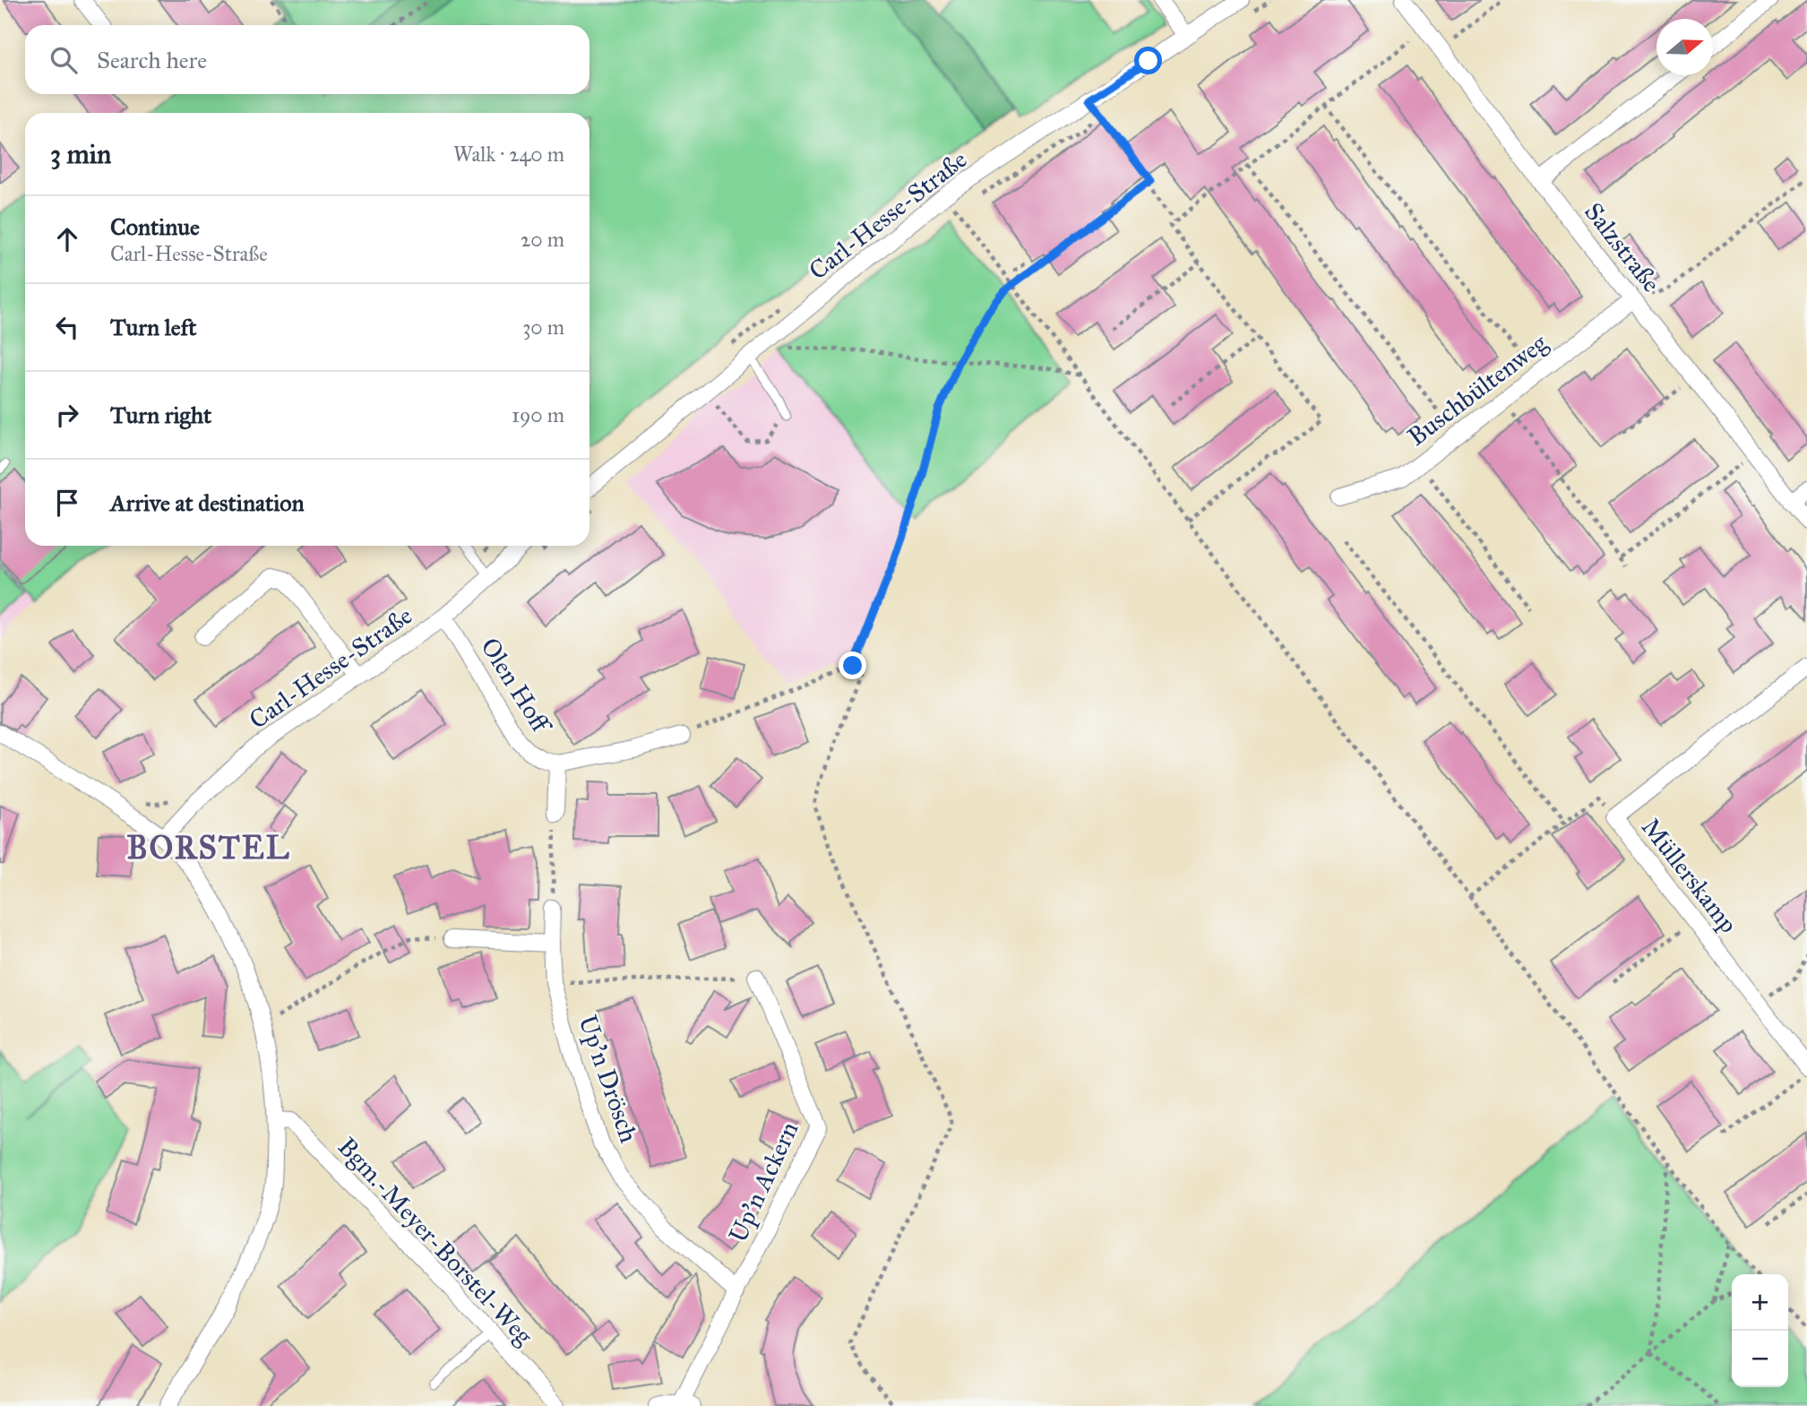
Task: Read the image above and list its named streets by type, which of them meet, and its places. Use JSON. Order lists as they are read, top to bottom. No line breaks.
{"streets":{"street":["Carl-Hesse-Straße","Salzstraße","Buschbültenweg","Olen Hoff","Müllerskamp","Up'n Drösch","Up'n Ackern","Bgm.-Meyer-Borstel-Weg"]},"crossings":[["Carl-Hesse-Straße","Olen Hoff"],["Salzstraße","Buschbültenweg"],["Up'n Drösch","Up'n Ackern"]],"districts":["BORSTEL"],"north":"right","page":{"search":"Search here","heading":["3 min","Walk · 240 m"],"list":[["Continue","Carl-Hesse-Straße","20 m"],["Turn left","30 m"],["Turn right","190 m"],"Arrive at destination"],"map_buttons":["+","−"]}}
